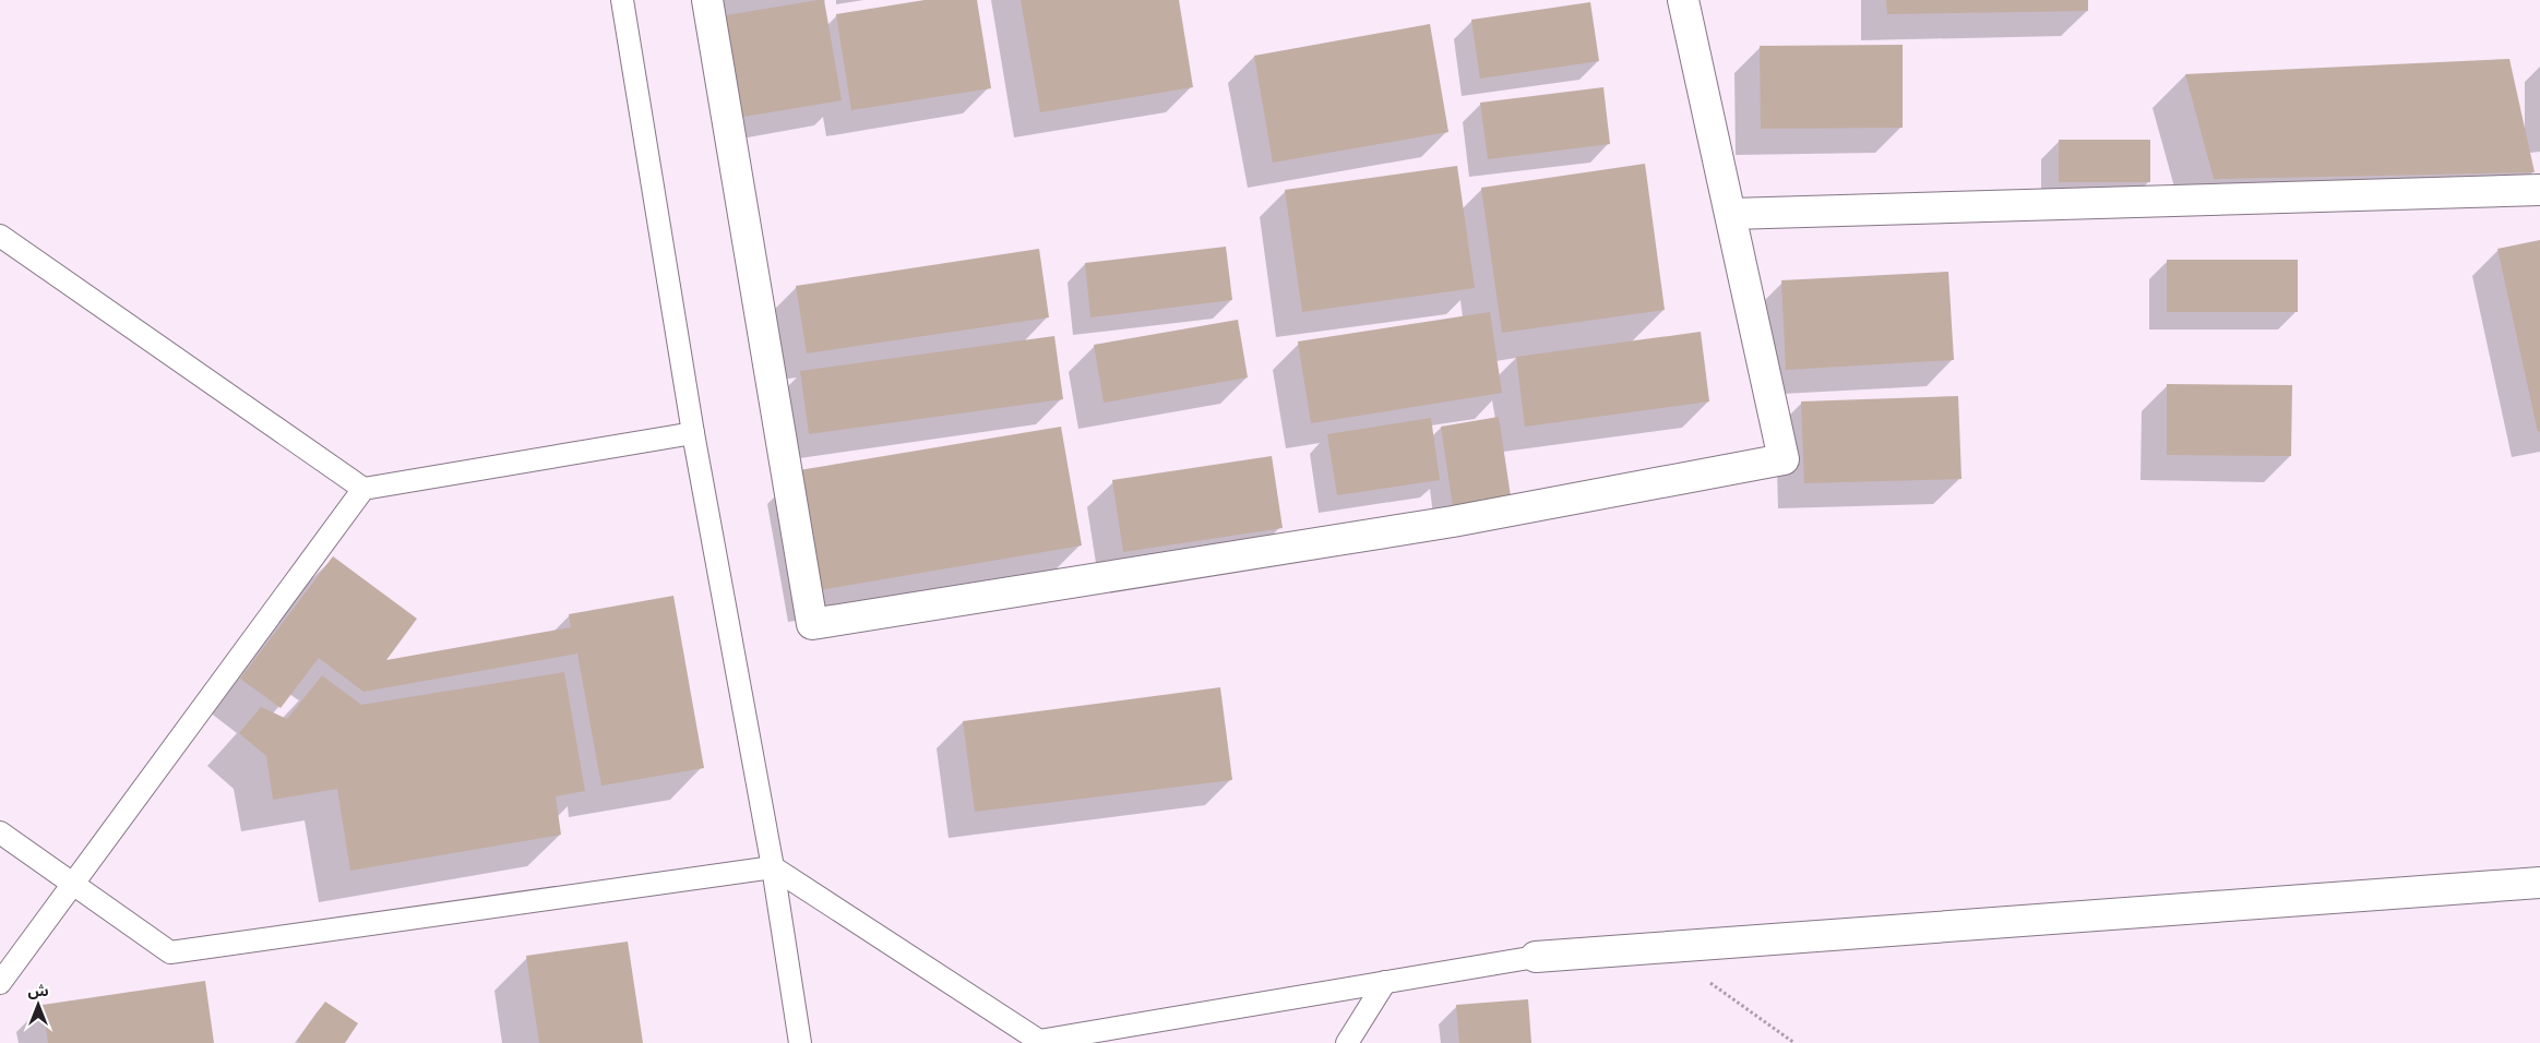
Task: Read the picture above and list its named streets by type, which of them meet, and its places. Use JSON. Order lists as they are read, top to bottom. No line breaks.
{"north":"top"}
